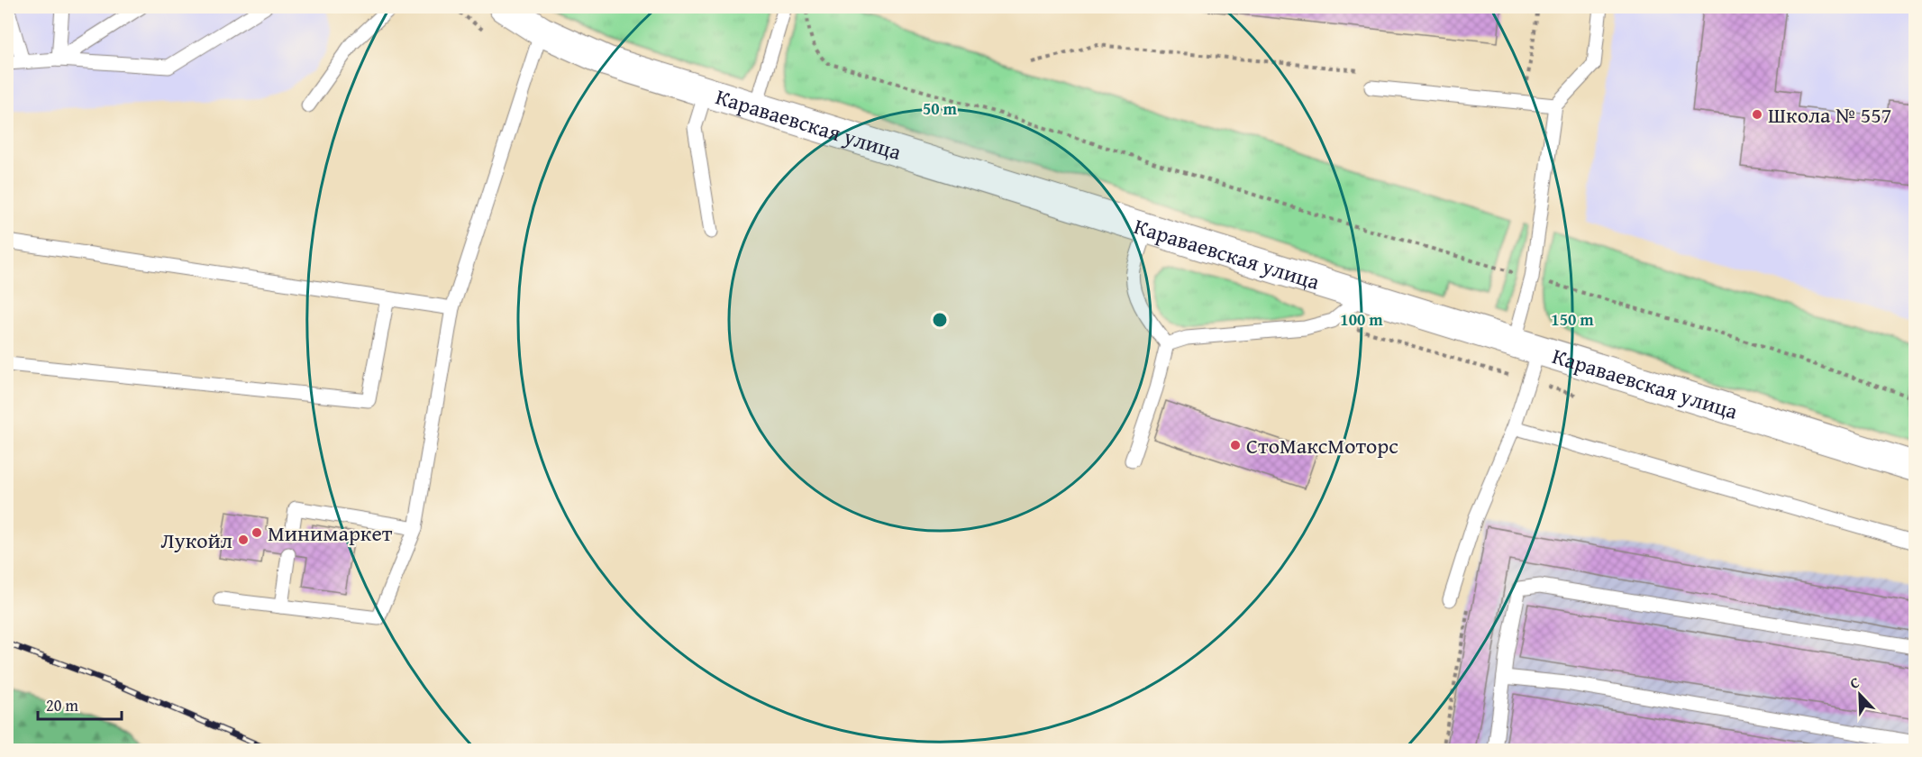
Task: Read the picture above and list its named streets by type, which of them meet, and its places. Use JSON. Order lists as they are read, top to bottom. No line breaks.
{"streets":{"street":["Караваевская улица"]},"places":["Школа № 557","СтоМаксМоторс","Минимаркет","Лукойл"],"scale_bar":"20 m","north":"top left","rings":["50 m","100 m","150 m"]}
